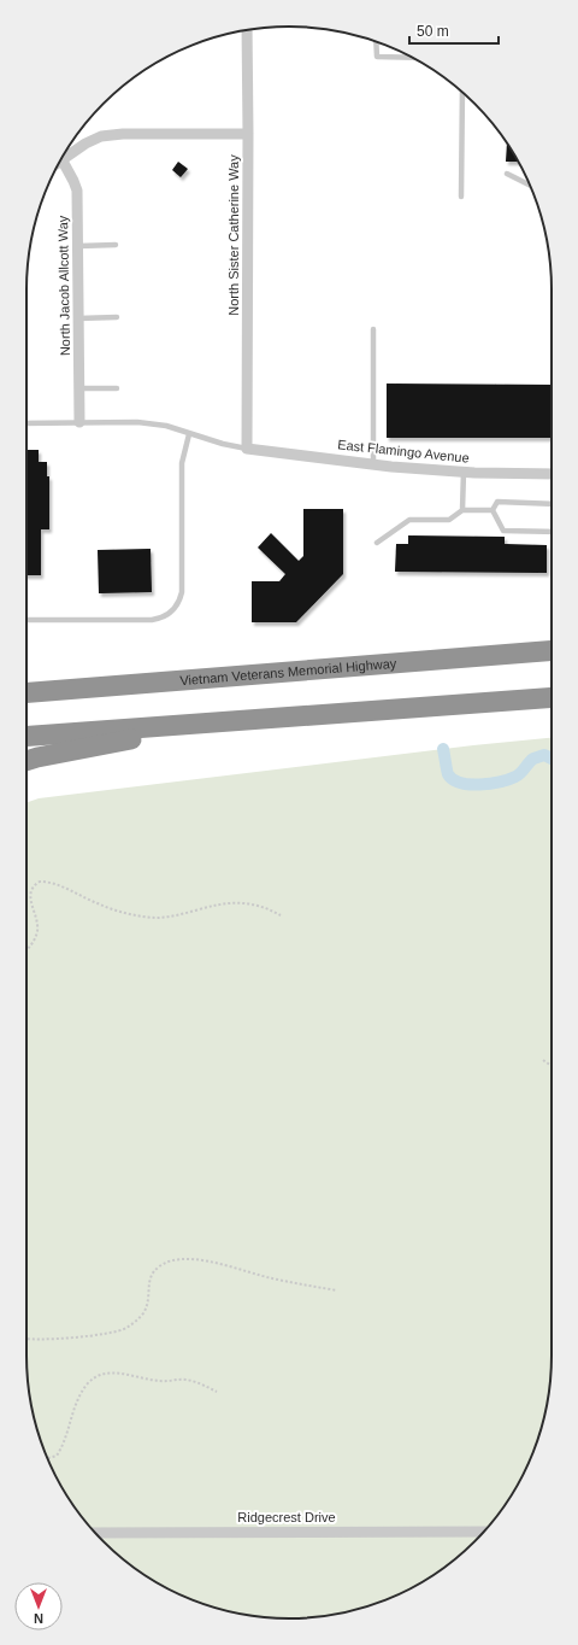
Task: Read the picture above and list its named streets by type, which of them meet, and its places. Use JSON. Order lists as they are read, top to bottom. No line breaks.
{"streets":{"highway":["Vietnam Veterans Memorial Highway"],"street":["North Sister Catherine Way","North Jacob Allcott Way","East Flamingo Avenue","Ridgecrest Drive"]},"crossings":[["North Sister Catherine Way","East Flamingo Avenue"]],"scale_bar":"50 m","north":"bottom"}
